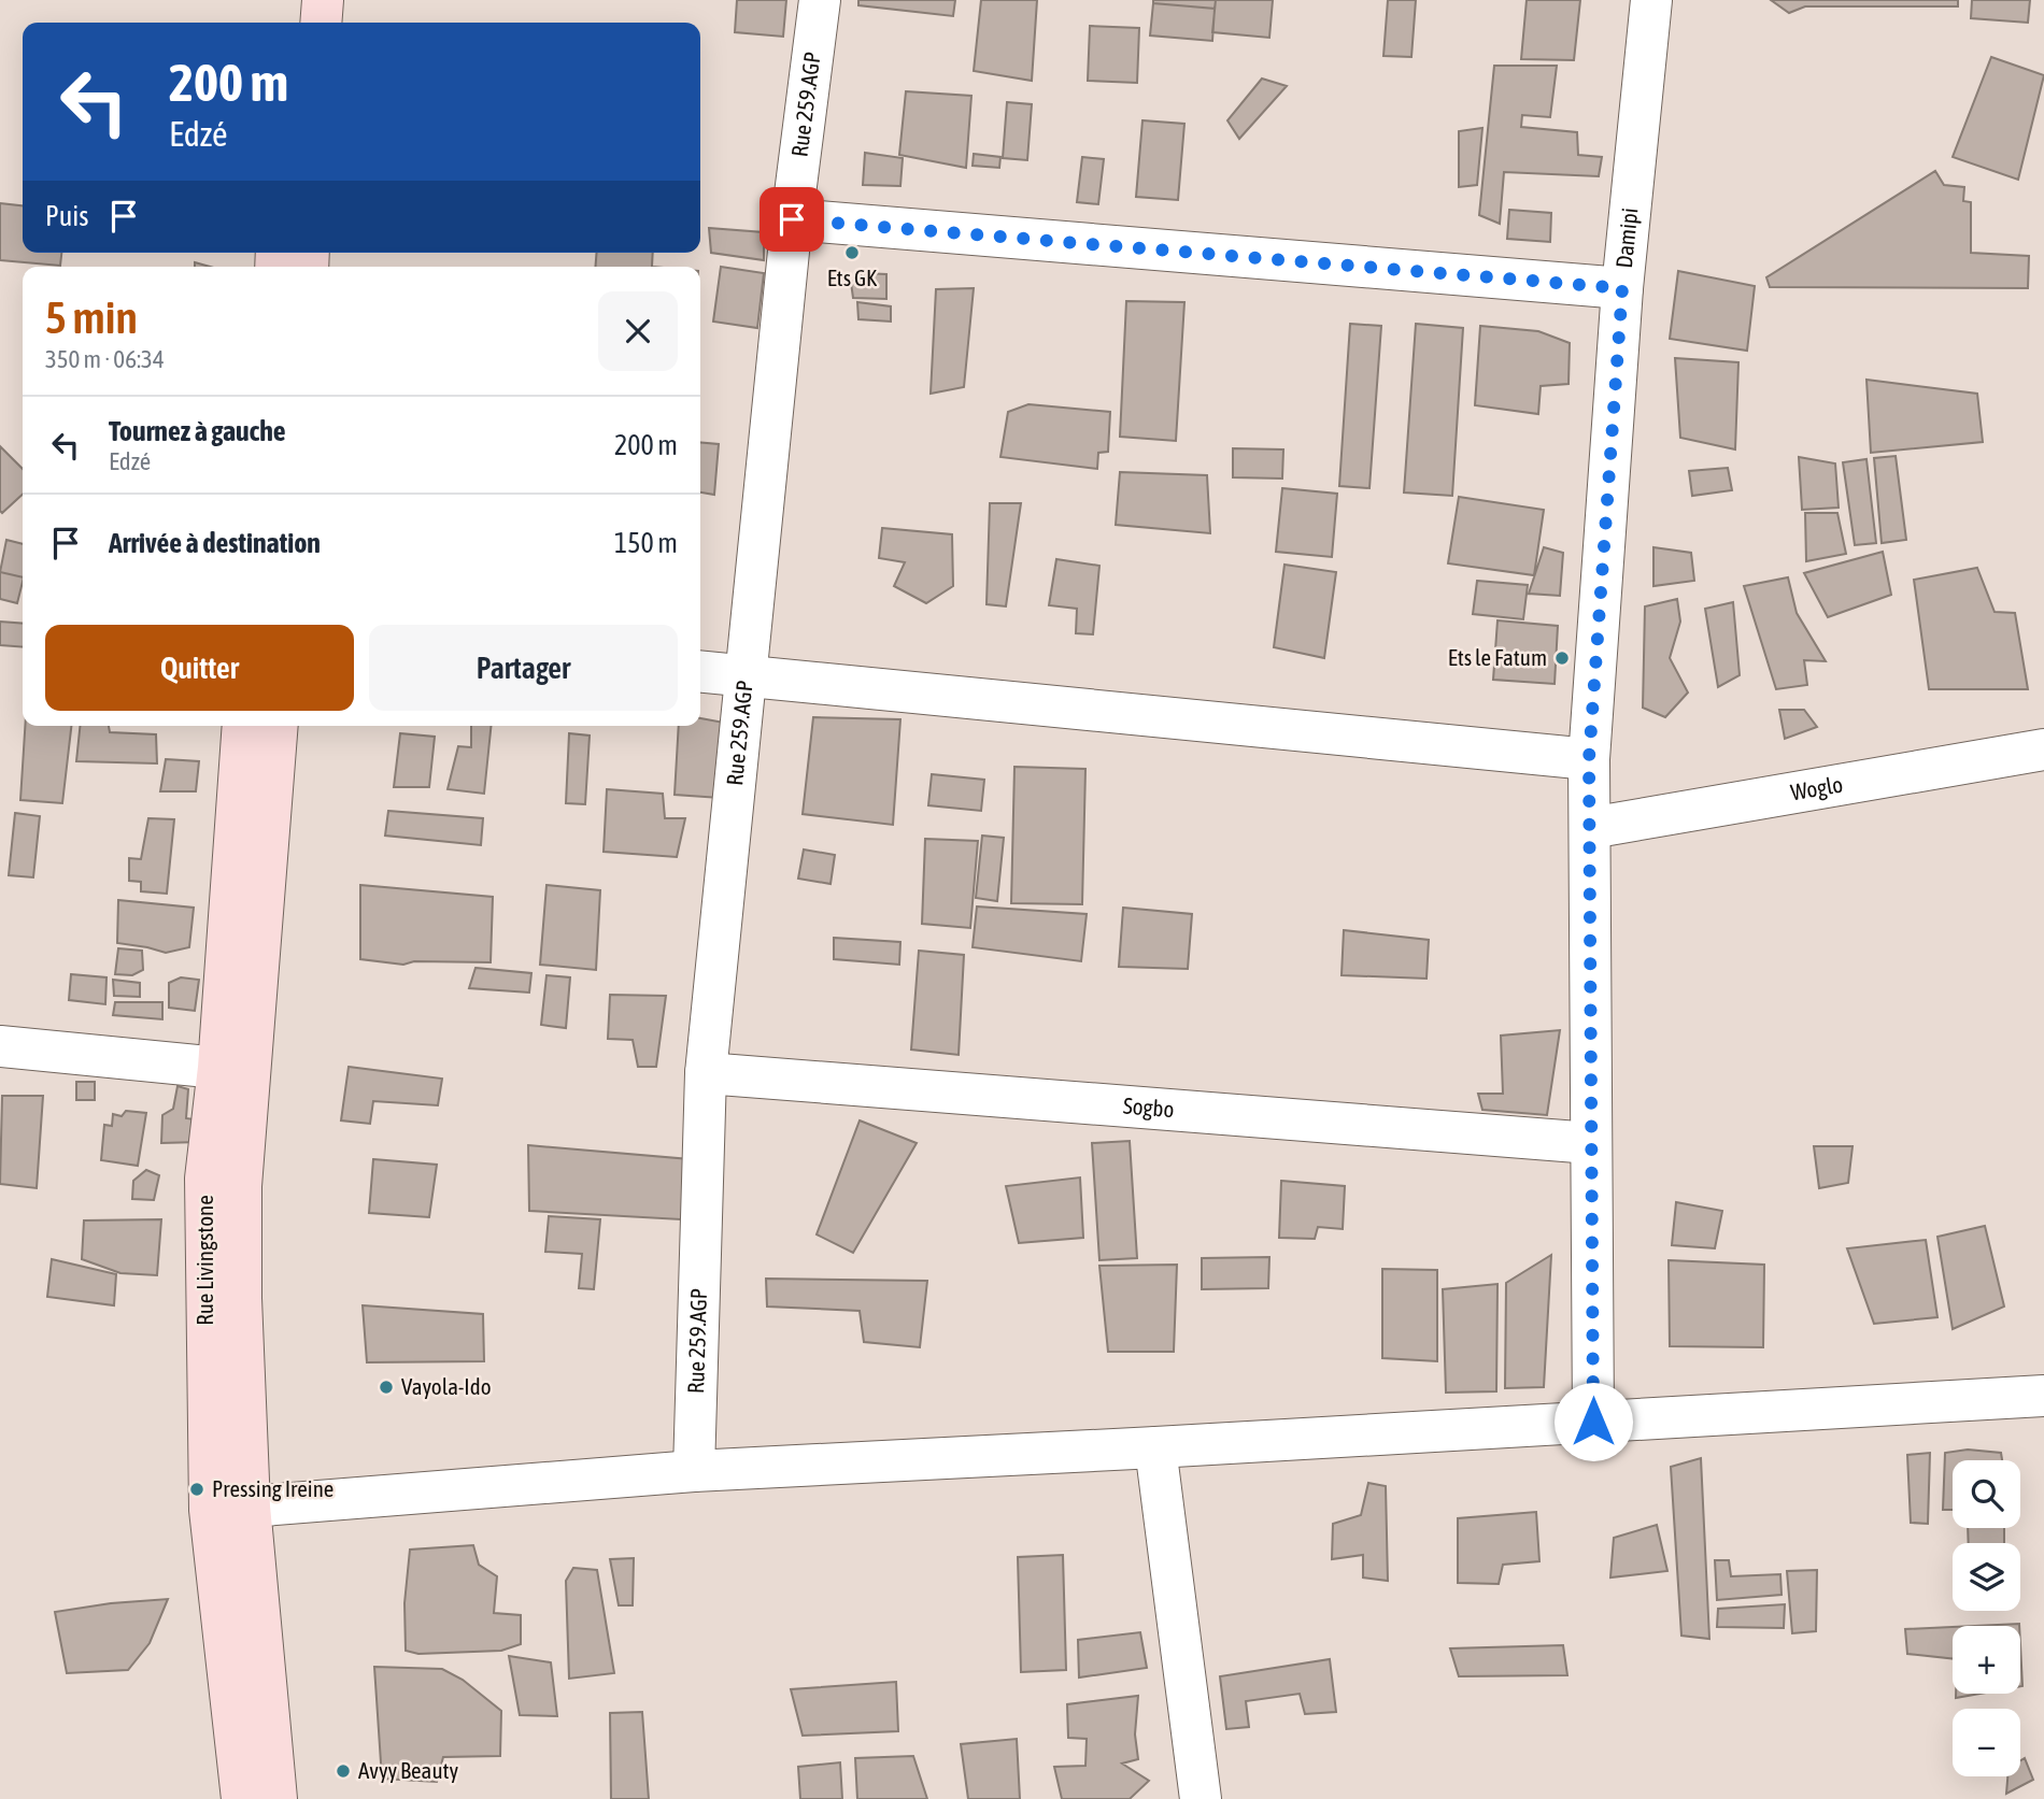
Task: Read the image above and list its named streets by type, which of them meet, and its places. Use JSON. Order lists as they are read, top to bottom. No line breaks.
{"streets":{"street":["Rue 259.AGP","Damipi","Woglo","Sogbo","Rue Livingstone"]},"crossings":[["Rue 259.AGP","Sogbo"],["Damipi","Woglo"],["Damipi","Sogbo"]],"places":["Ets GK","Ets le Fatum","Vayola-Ido","Pressing Ireine","Avyy Beauty"],"page":{"turn":["200 m","Edzé"],"then":"Puis","heading":["5 min","350 m · 06:34"],"list":[{"name":"Tournez à gauche","note":"Edzé","value":"200 m"},{"name":"Arrivée à destination","value":"150 m"}],"buttons":["Quitter","Partager"],"map_buttons":["+","−"]}}
